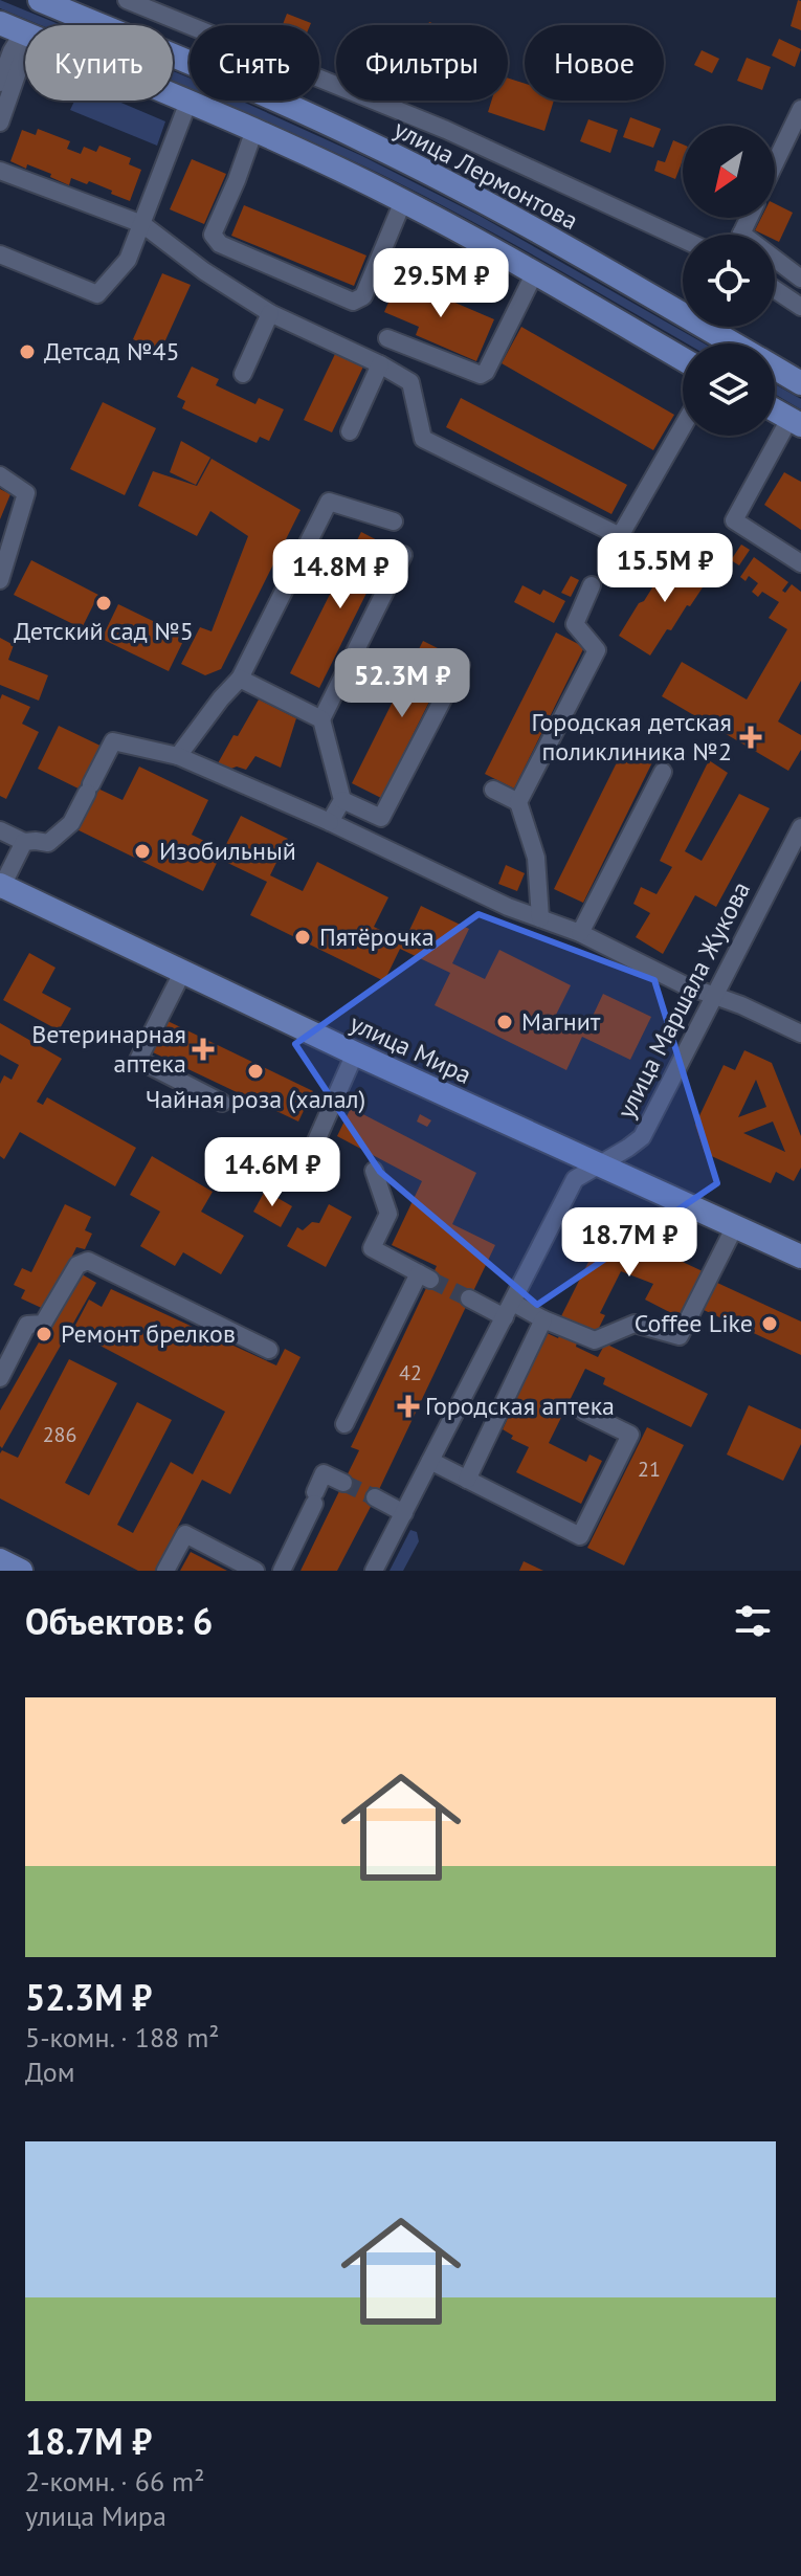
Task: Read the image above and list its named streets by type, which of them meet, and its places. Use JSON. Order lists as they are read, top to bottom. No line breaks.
{"streets":{"main road":["улица Лермонтова","улица Мира"],"street":["улица Маршала Жукова"]},"crossings":[["улица Маршала Жукова","улица Мира"]],"places":{"other":["Детсад №45","Детский сад №5","Изобильный","Пятёрочка","Магнит","Чайная роза (халал)","Coffee Like","Ремонт брелков"],"health":["Городская детская поликлиника №2","Ветеринарная аптека","Городская аптека"]},"house_numbers":["42","286","21"],"north":"bottom left","page":{"chip":["Купить","Снять","Фильтры","Новое"],"price":["29.5M ₽","15.5M ₽","14.8M ₽","52.3M ₽","14.6M ₽","18.7M ₽"],"heading":"Объектов: 6","list":[{"name":"52.3M ₽","note":"5-комн. · 188 m² · Дом"},{"name":"18.7M ₽","note":"2-комн. · 66 m² · улица Мира"}]}}
